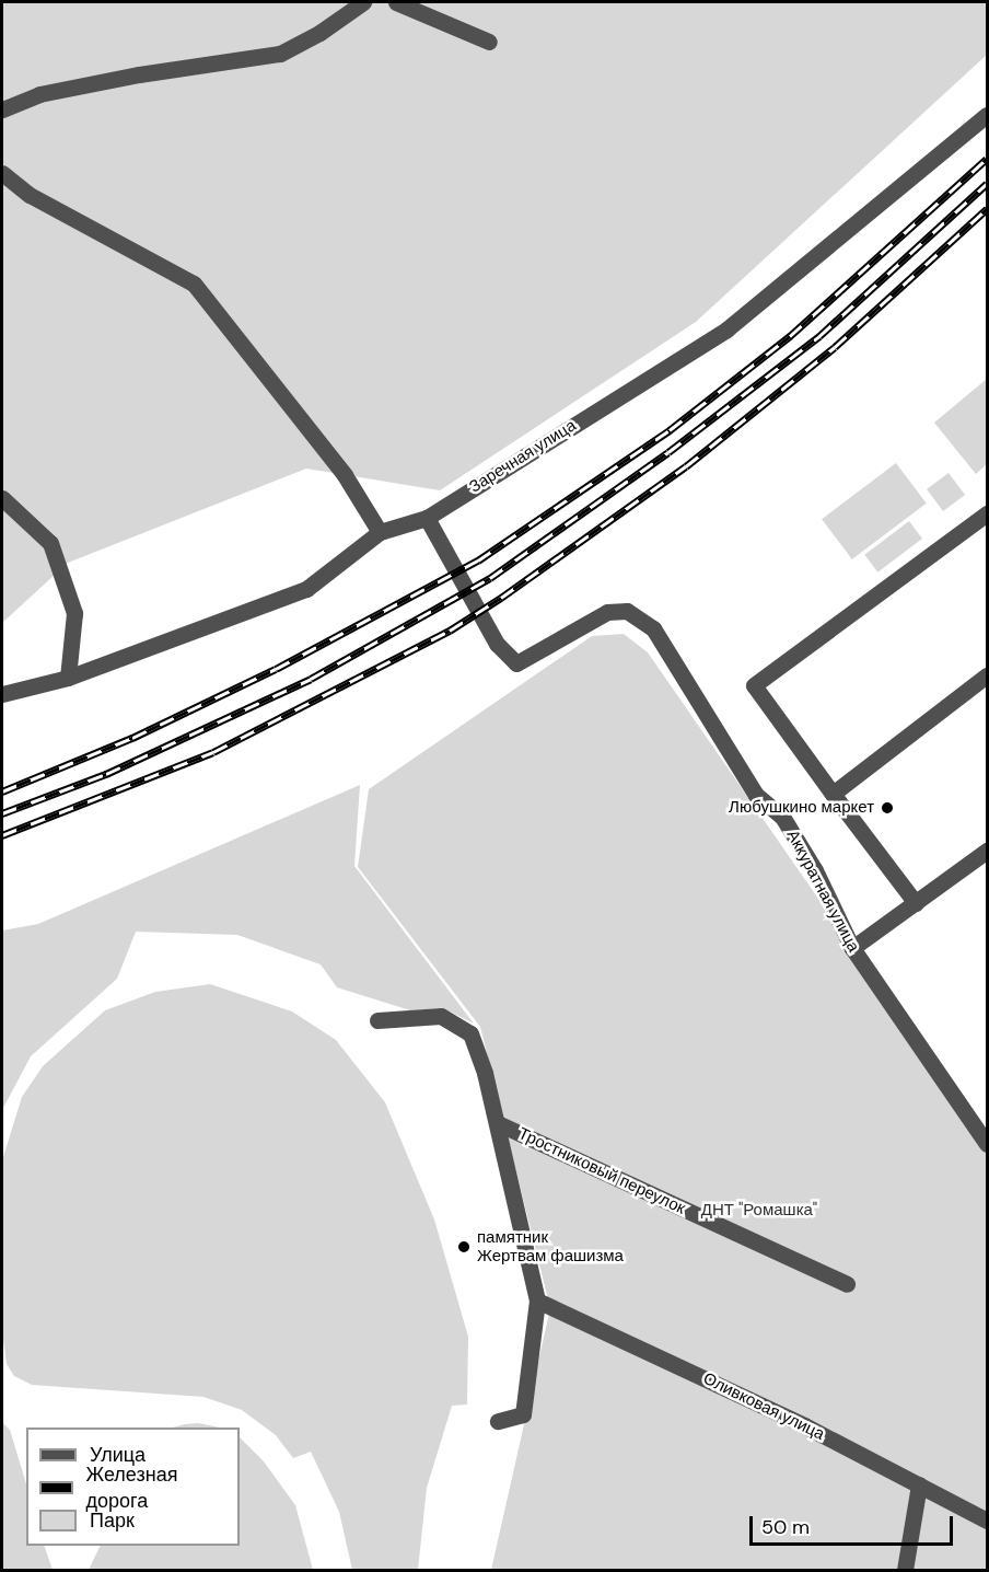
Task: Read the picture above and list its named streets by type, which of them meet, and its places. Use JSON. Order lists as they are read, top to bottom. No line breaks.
{"streets":{"street":["Заречная улица","Аккуратная улица","Тростниковый переулок","Оливковая улица"]},"crossings":[["Заречная улица","Аккуратная улица"]],"parks":["ДНТ \"Ромашка\""],"places":["Любушкино маркет","памятник Жертвам фашизма"],"legend":["Улица","Железная дорога","Парк"],"scale_bar":"50 m"}
